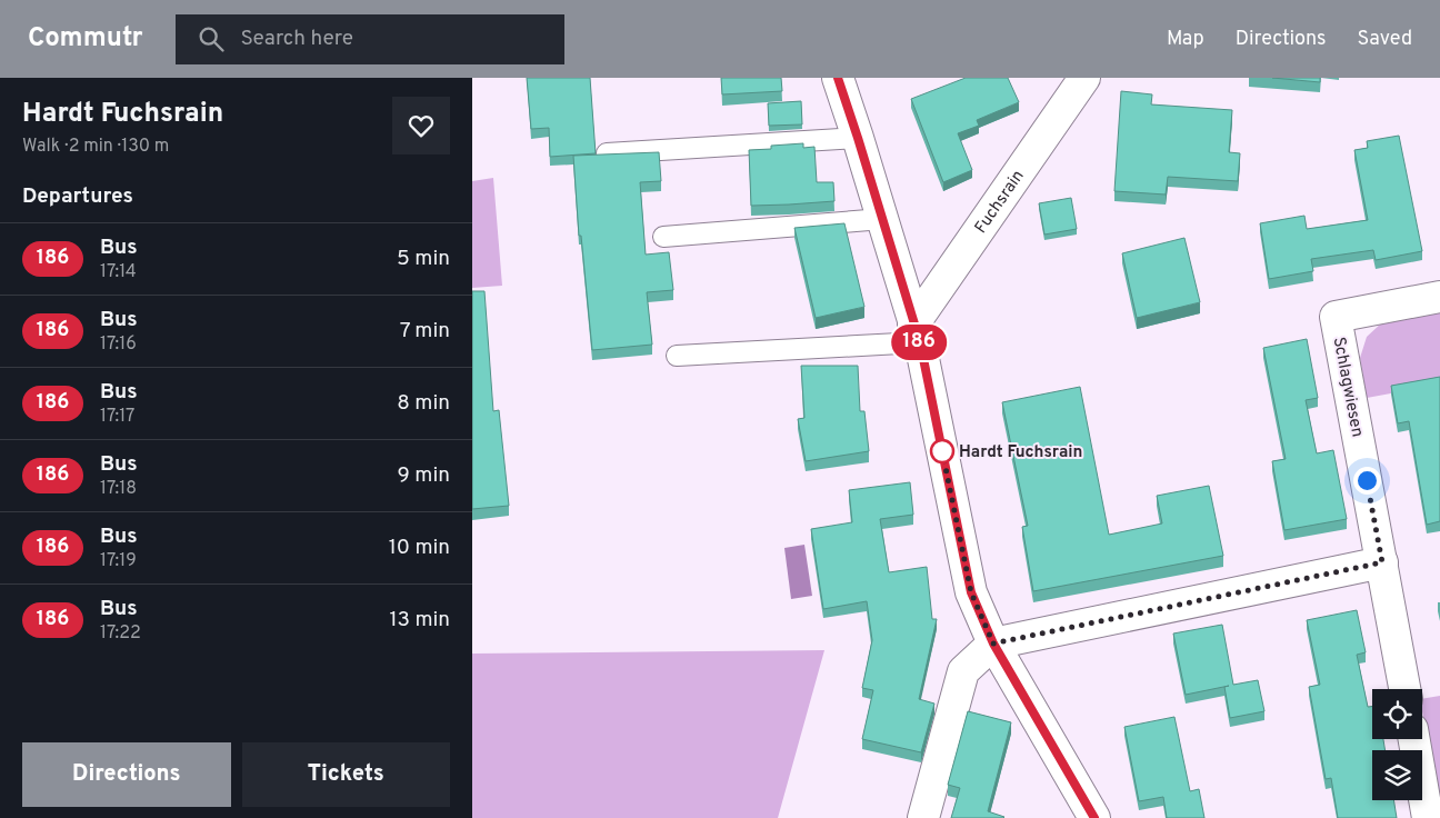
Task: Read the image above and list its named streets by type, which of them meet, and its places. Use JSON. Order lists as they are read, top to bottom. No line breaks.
{"streets":{"street":["Fuchsrain","Schlagwiesen"]},"places":["Hardt Fuchsrain"],"lines":["bus line 186"],"page":{"header":"Commutr","search":"Search here","nav":["Map","Directions","Saved"],"heading":[["Hardt Fuchsrain","Walk · 2 min · 130 m"],"Departures"],"on_map":"186","list":[{"mark":"186","name":"Bus","note":"17:14","value":"5 min"},{"mark":"186","name":"Bus","note":"17:16","value":"7 min"},{"mark":"186","name":"Bus","note":"17:17","value":"8 min"},{"mark":"186","name":"Bus","note":"17:18","value":"9 min"},{"mark":"186","name":"Bus","note":"17:19","value":"10 min"},{"mark":"186","name":"Bus","note":"17:22","value":"13 min"}],"buttons":["Directions","Tickets"]}}
